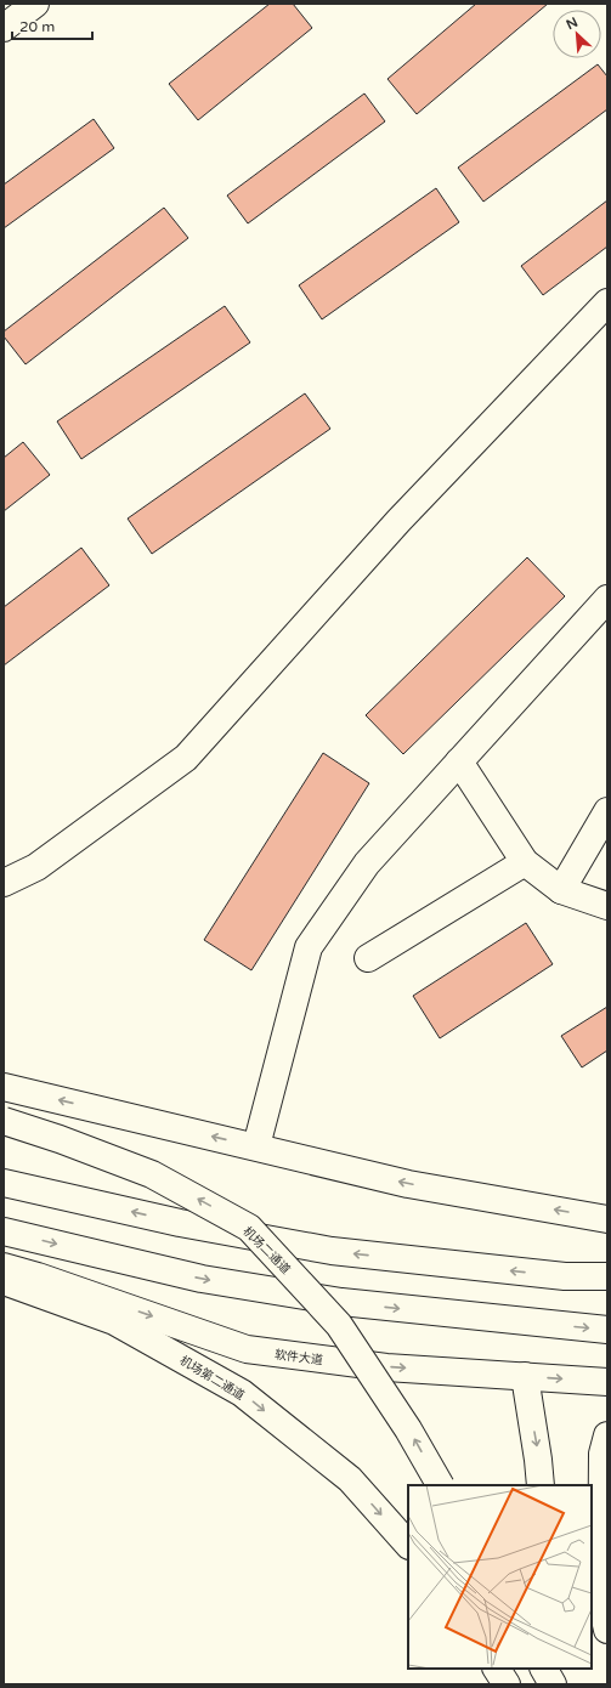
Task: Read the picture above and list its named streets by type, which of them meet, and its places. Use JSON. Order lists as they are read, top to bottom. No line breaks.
{"streets":{"main road":["机场二通道","软件大道","机场第二通道"]},"one_way":["机场二通道"],"scale_bar":"20 m","north":"top left"}
